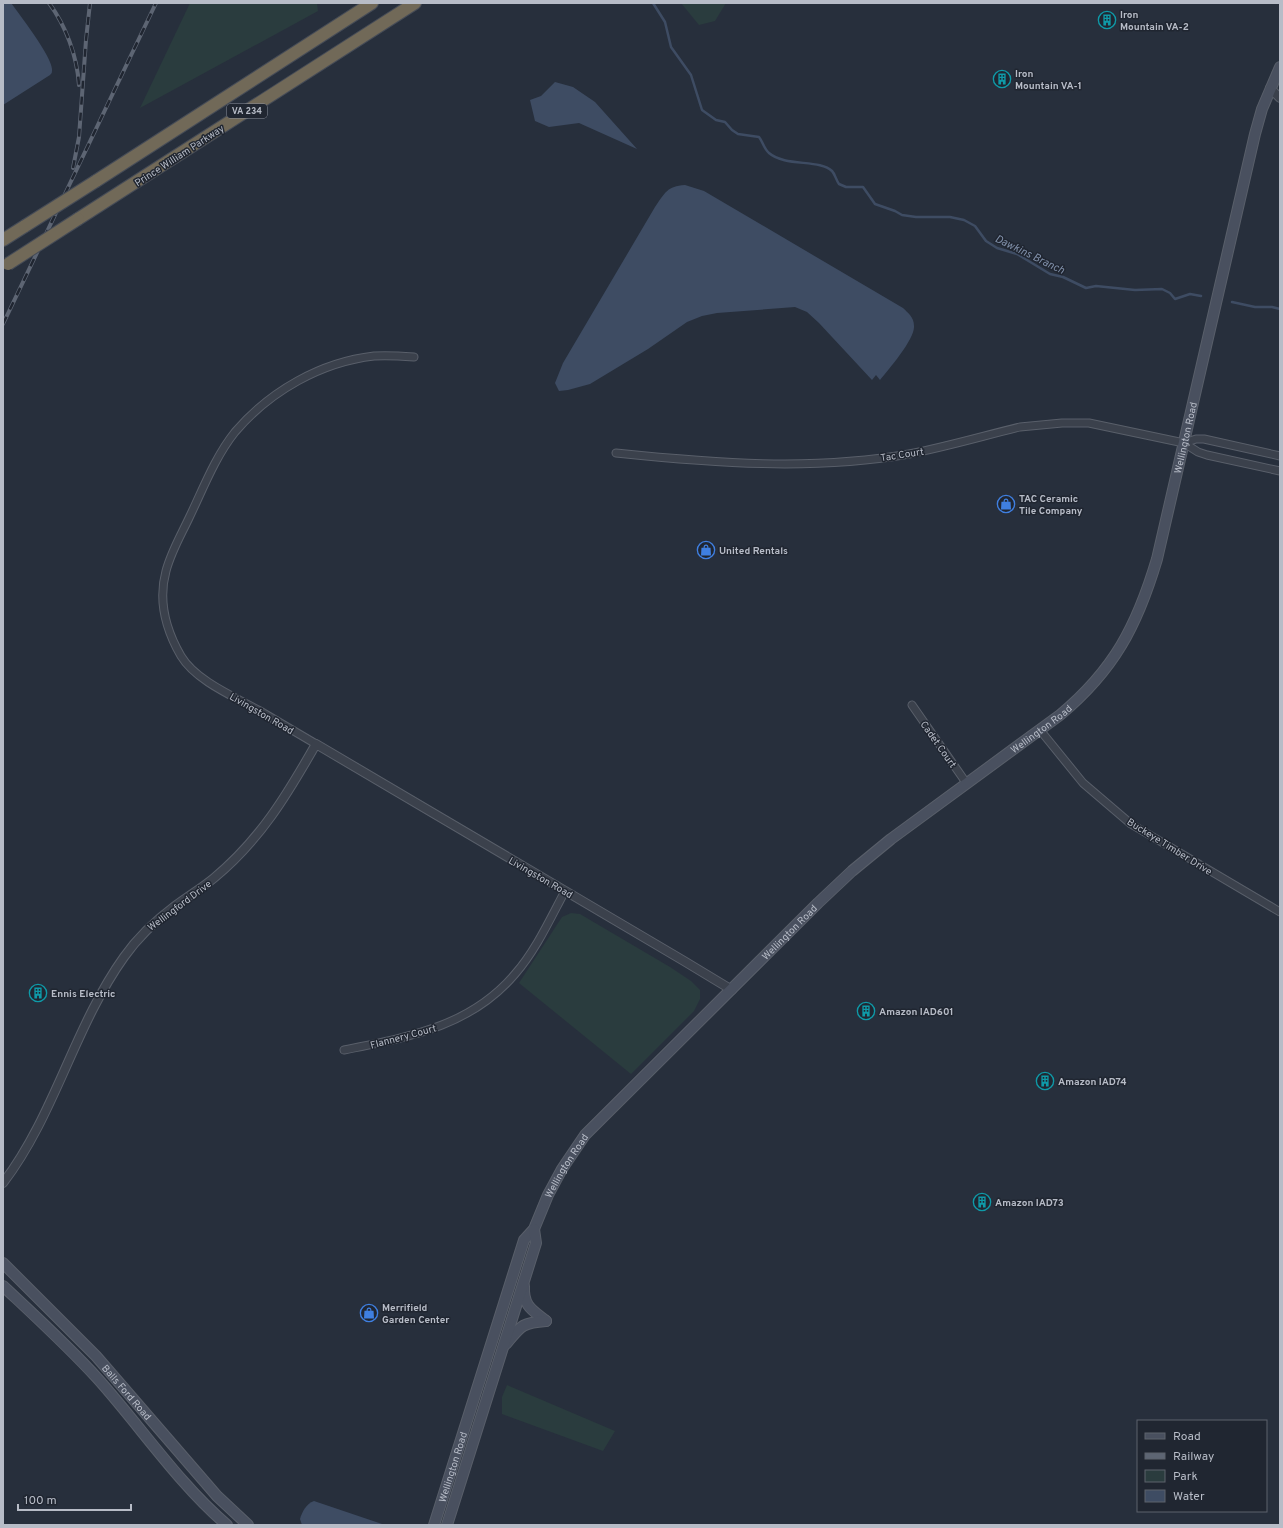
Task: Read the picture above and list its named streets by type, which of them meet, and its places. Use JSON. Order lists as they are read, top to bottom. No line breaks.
{"streets":{"highway":["VA 234","Prince William Parkway"],"main road":["Wellington Road","Balls Ford Road"],"street":["Tac Court","Livingston Road","Cadet Court","Buckeye Timber Drive","Wellingford Drive","Flannery Court"]},"crossings":[["Wellington Road","Tac Court"],["Wellington Road","Livingston Road"],["Wellington Road","Cadet Court"],["Wellington Road","Buckeye Timber Drive"],["Livingston Road","Wellingford Drive"],["Livingston Road","Flannery Court"]],"water":["Dawkins Branch"],"places":{"building":["Iron Mountain VA-2","Iron Mountain VA-1","Ennis Electric","Amazon IAD601","Amazon IAD74","Amazon IAD73"],"shop":["TAC Ceramic Tile Company","United Rentals","Merrifield Garden Center"]},"legend":["Road","Railway","Park","Water"],"scale_bar":"100 m"}
